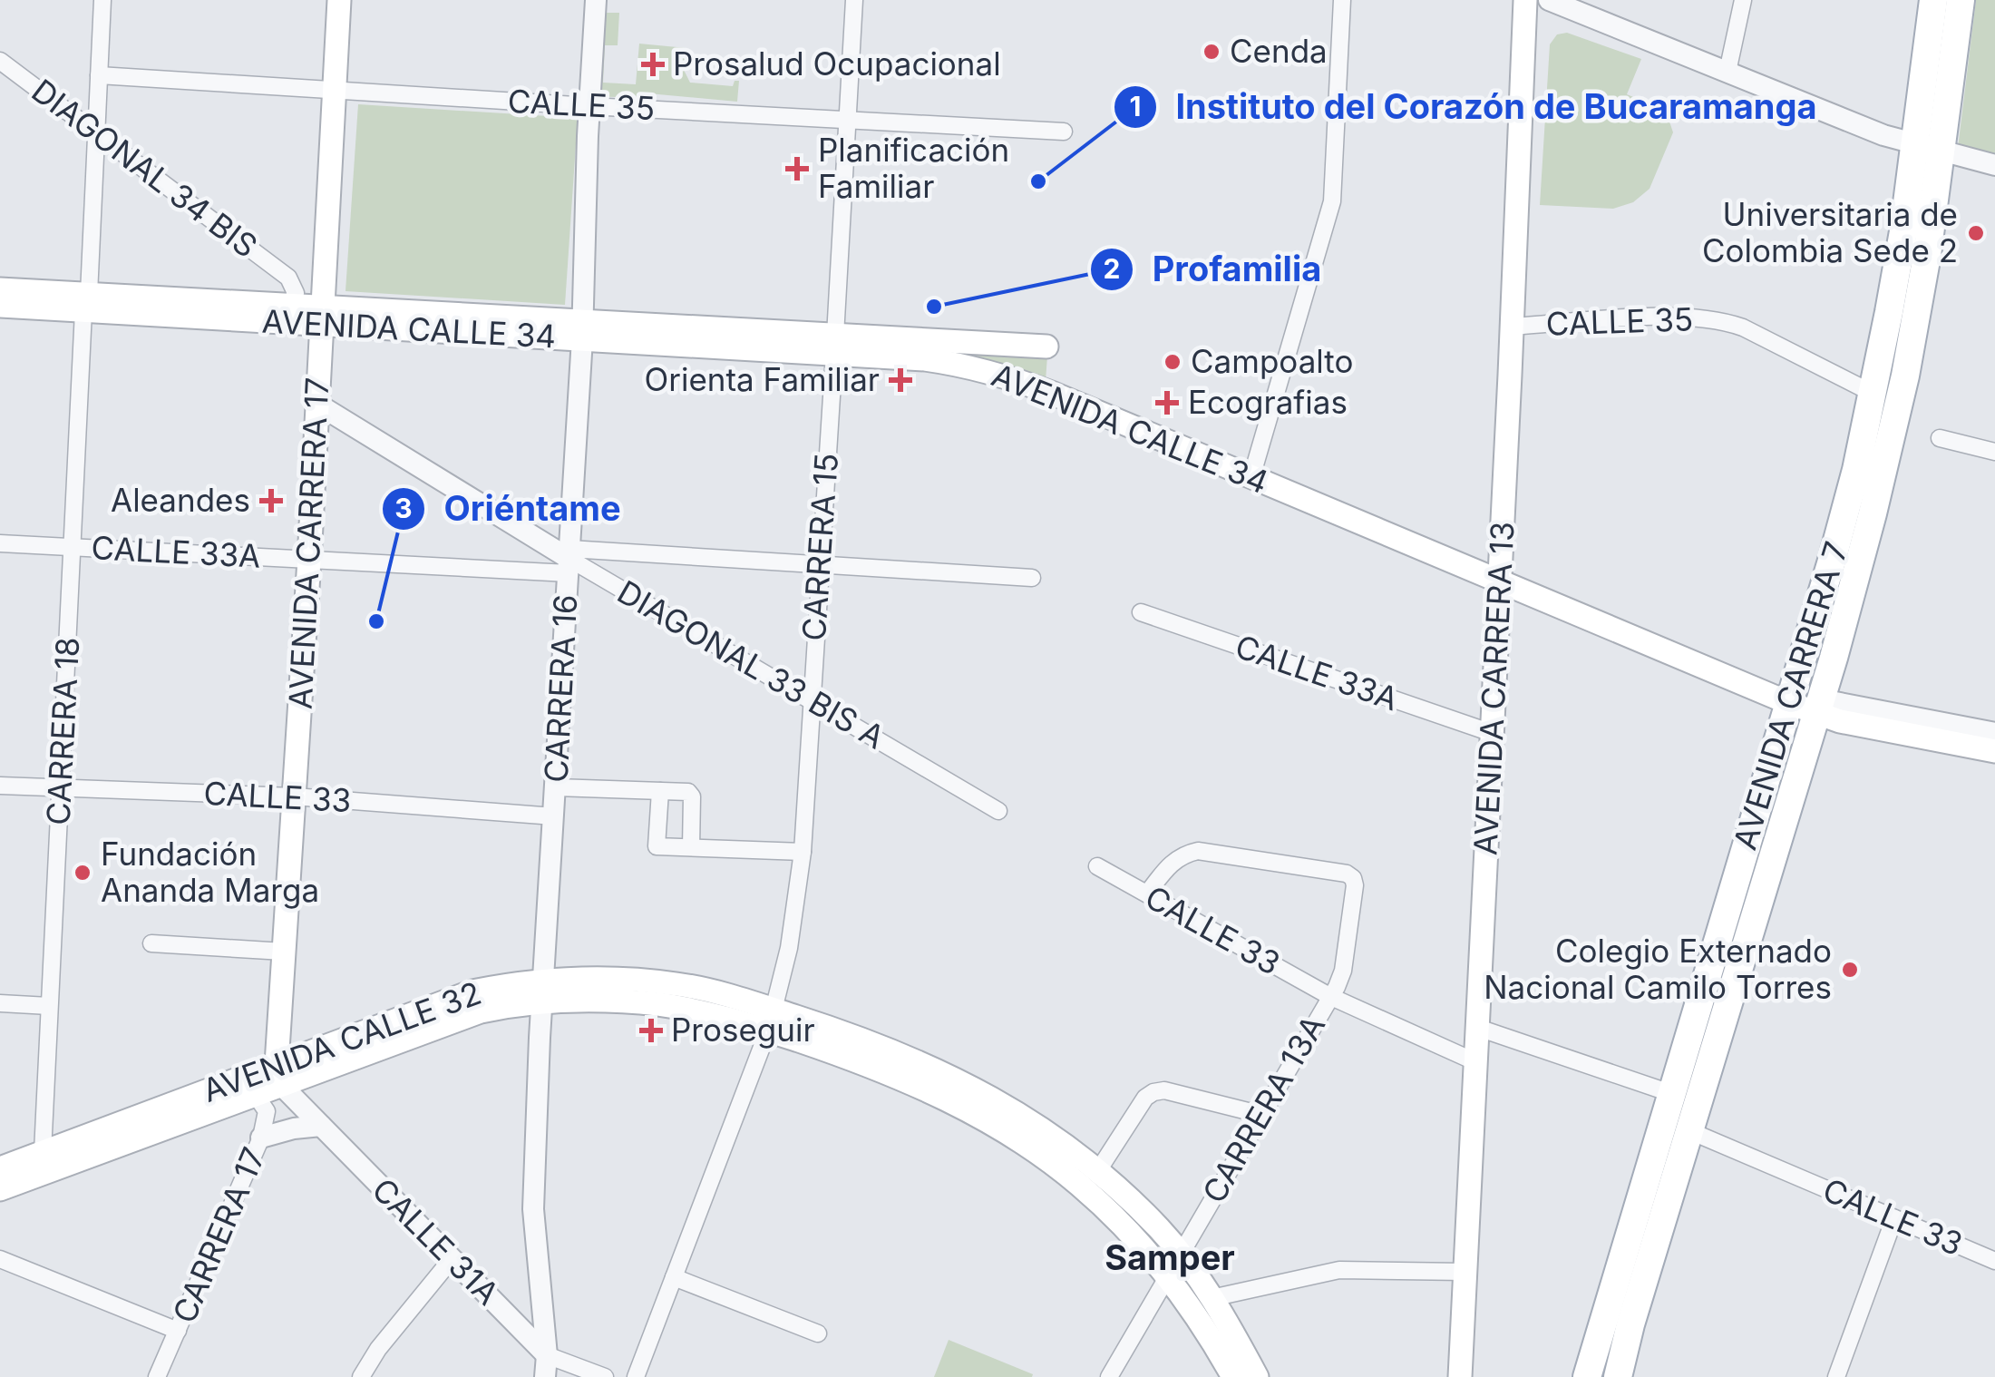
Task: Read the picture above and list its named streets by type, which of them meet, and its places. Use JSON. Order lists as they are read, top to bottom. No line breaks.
{"streets":{"main road":["AVENIDA CALLE 34","AVENIDA CARRERA 17","AVENIDA CARRERA 13","AVENIDA CARRERA 7","AVENIDA CALLE 32"],"street":["CALLE 35","DIAGONAL 34 BIS","CARRERA 15","CALLE 33A","DIAGONAL 33 BIS A","CARRERA 16","CARRERA 18","CALLE 33","CARRERA 13A","CARRERA 17","CALLE 31A"]},"crossings":[["CALLE 35","AVENIDA CARRERA 17"],["CALLE 35","CARRERA 15"],["CALLE 35","CARRERA 16"],["CALLE 35","AVENIDA CARRERA 13"],["CALLE 35","AVENIDA CARRERA 7"],["CALLE 35","CARRERA 18"],["DIAGONAL 34 BIS","AVENIDA CALLE 34"],["DIAGONAL 34 BIS","AVENIDA CARRERA 17"],["DIAGONAL 34 BIS","CARRERA 18"],["AVENIDA CALLE 34","AVENIDA CARRERA 17"],["AVENIDA CALLE 34","CARRERA 15"],["AVENIDA CALLE 34","CARRERA 16"],["AVENIDA CALLE 34","AVENIDA CARRERA 13"],["AVENIDA CALLE 34","AVENIDA CARRERA 7"],["AVENIDA CALLE 34","CARRERA 18"],["AVENIDA CARRERA 17","CALLE 33A"],["AVENIDA CARRERA 17","DIAGONAL 33 BIS A"],["AVENIDA CARRERA 17","CALLE 33"],["AVENIDA CARRERA 17","AVENIDA CALLE 32"],["AVENIDA CARRERA 17","CALLE 31A"],["CARRERA 15","CALLE 33A"],["CARRERA 15","DIAGONAL 33 BIS A"],["CARRERA 15","AVENIDA CALLE 32"],["CALLE 33A","DIAGONAL 33 BIS A"],["CALLE 33A","CARRERA 16"],["CALLE 33A","AVENIDA CARRERA 13"],["CALLE 33A","CARRERA 18"],["DIAGONAL 33 BIS A","CARRERA 16"],["CARRERA 16","CALLE 33"],["CARRERA 16","AVENIDA CALLE 32"],["CARRERA 16","CALLE 31A"],["AVENIDA CARRERA 13","CALLE 33"],["AVENIDA CARRERA 7","CALLE 33"],["CARRERA 18","CALLE 33"],["CARRERA 18","AVENIDA CALLE 32"],["CALLE 33","CARRERA 13A"],["AVENIDA CALLE 32","CARRERA 13A"],["AVENIDA CALLE 32","CARRERA 17"],["AVENIDA CALLE 32","CALLE 31A"]],"districts":["Samper"],"places":{"other":["Cenda","Instituto del Corazón de Bucaramanga","Universitaria de Colombia Sede 2","Profamilia","Campoalto","Oriéntame","Fundación Ananda Marga","Colegio Externado Nacional Camilo Torres"],"health":["Prosalud Ocupacional","Planificación Familiar","Orienta Familiar","Ecografias","Aleandes","Proseguir"]}}
